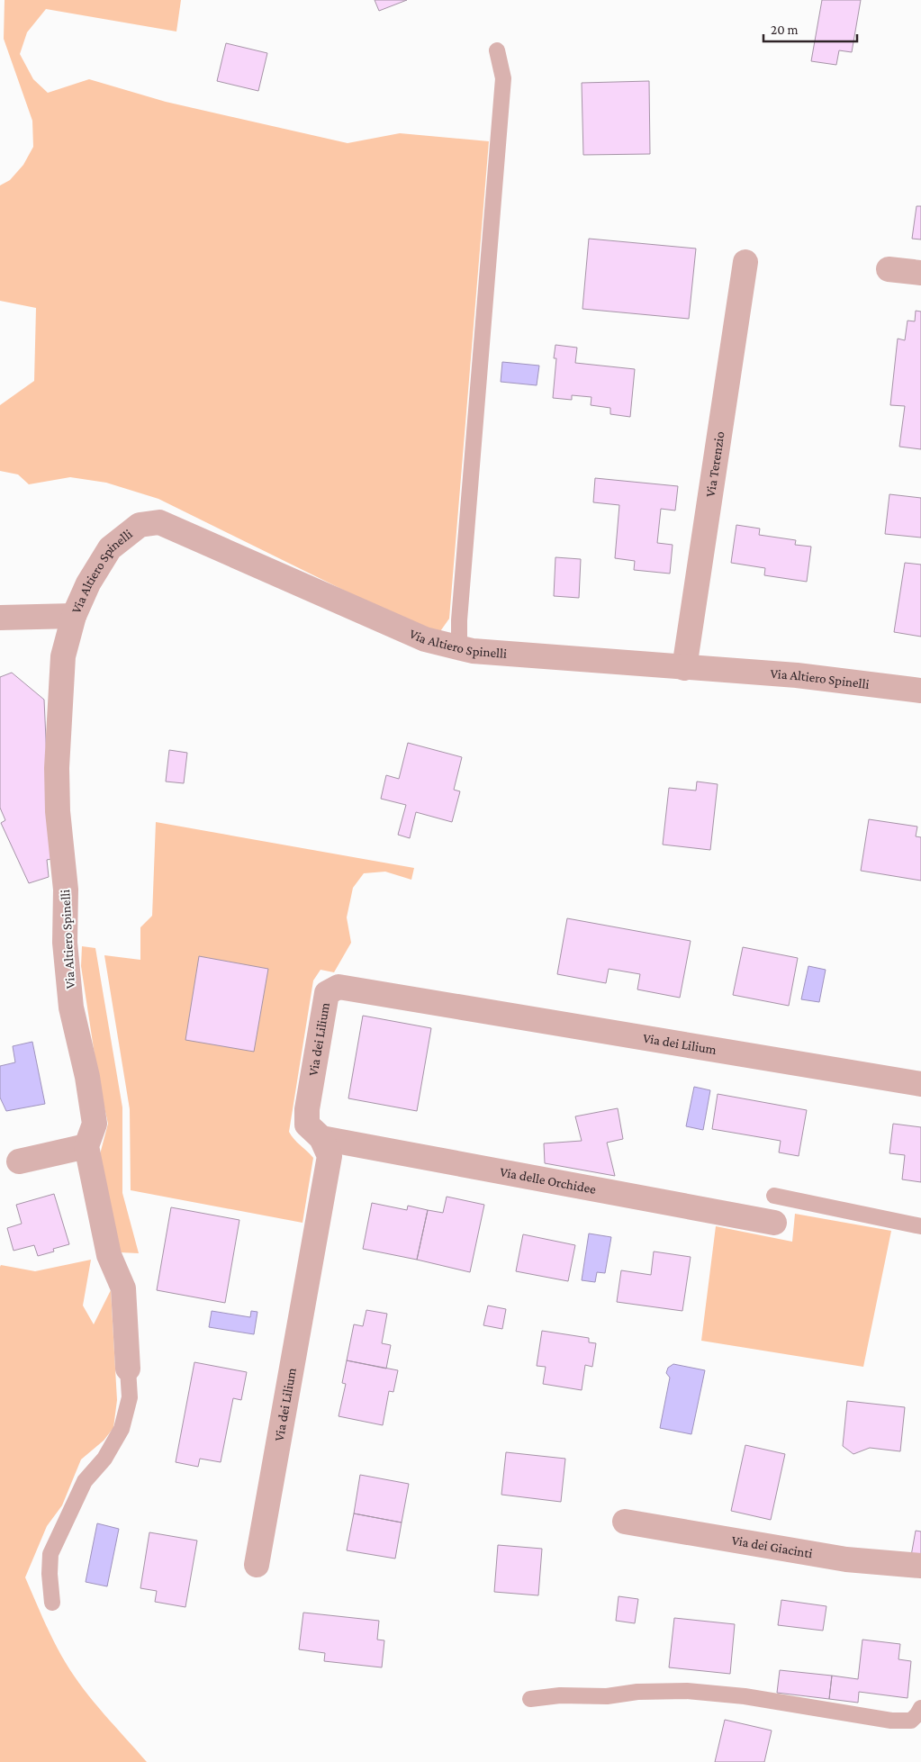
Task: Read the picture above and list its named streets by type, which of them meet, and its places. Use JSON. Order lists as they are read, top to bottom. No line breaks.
{"streets":{"street":["Via Terenzio","Via Altiero Spinelli","Via dei Lilium","Via delle Orchidee","Via dei Giacinti"]},"crossings":[["Via Terenzio","Via Altiero Spinelli"],["Via dei Lilium","Via delle Orchidee"]],"scale_bar":"20 m"}
